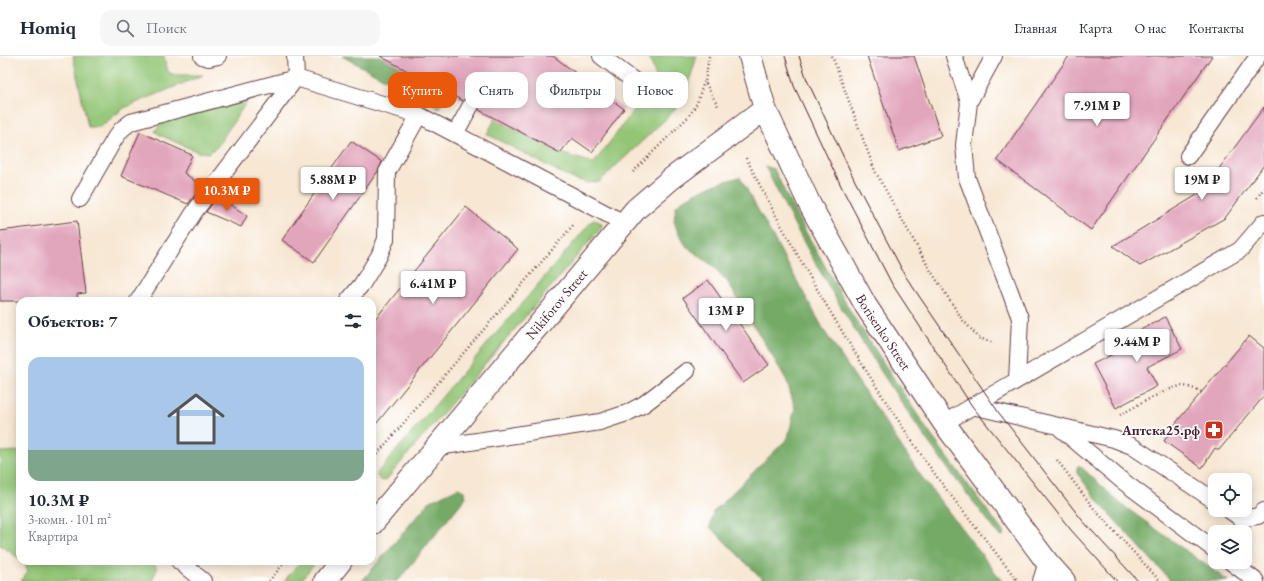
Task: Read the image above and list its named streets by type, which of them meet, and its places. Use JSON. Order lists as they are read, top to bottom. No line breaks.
{"streets":{"main road":["Nikiforov Street","Borisenko Street"]},"crossings":[["Nikiforov Street","Borisenko Street"]],"places":{"pharmacy":["Аптека25.рф"]},"page":{"header":"Homiq","search":"Поиск","nav":["Главная","Карта","О нас","Контакты"],"chip":["Купить","Снять","Фильтры","Новое"],"price":["7.91M ₽","5.88M ₽","19M ₽","10.3M ₽","6.41M ₽","13M ₽","9.44M ₽"],"heading":"Объектов: 7","list":[{"name":"10.3M ₽","note":"3-комн. · 101 m² · Квартира"}]}}
